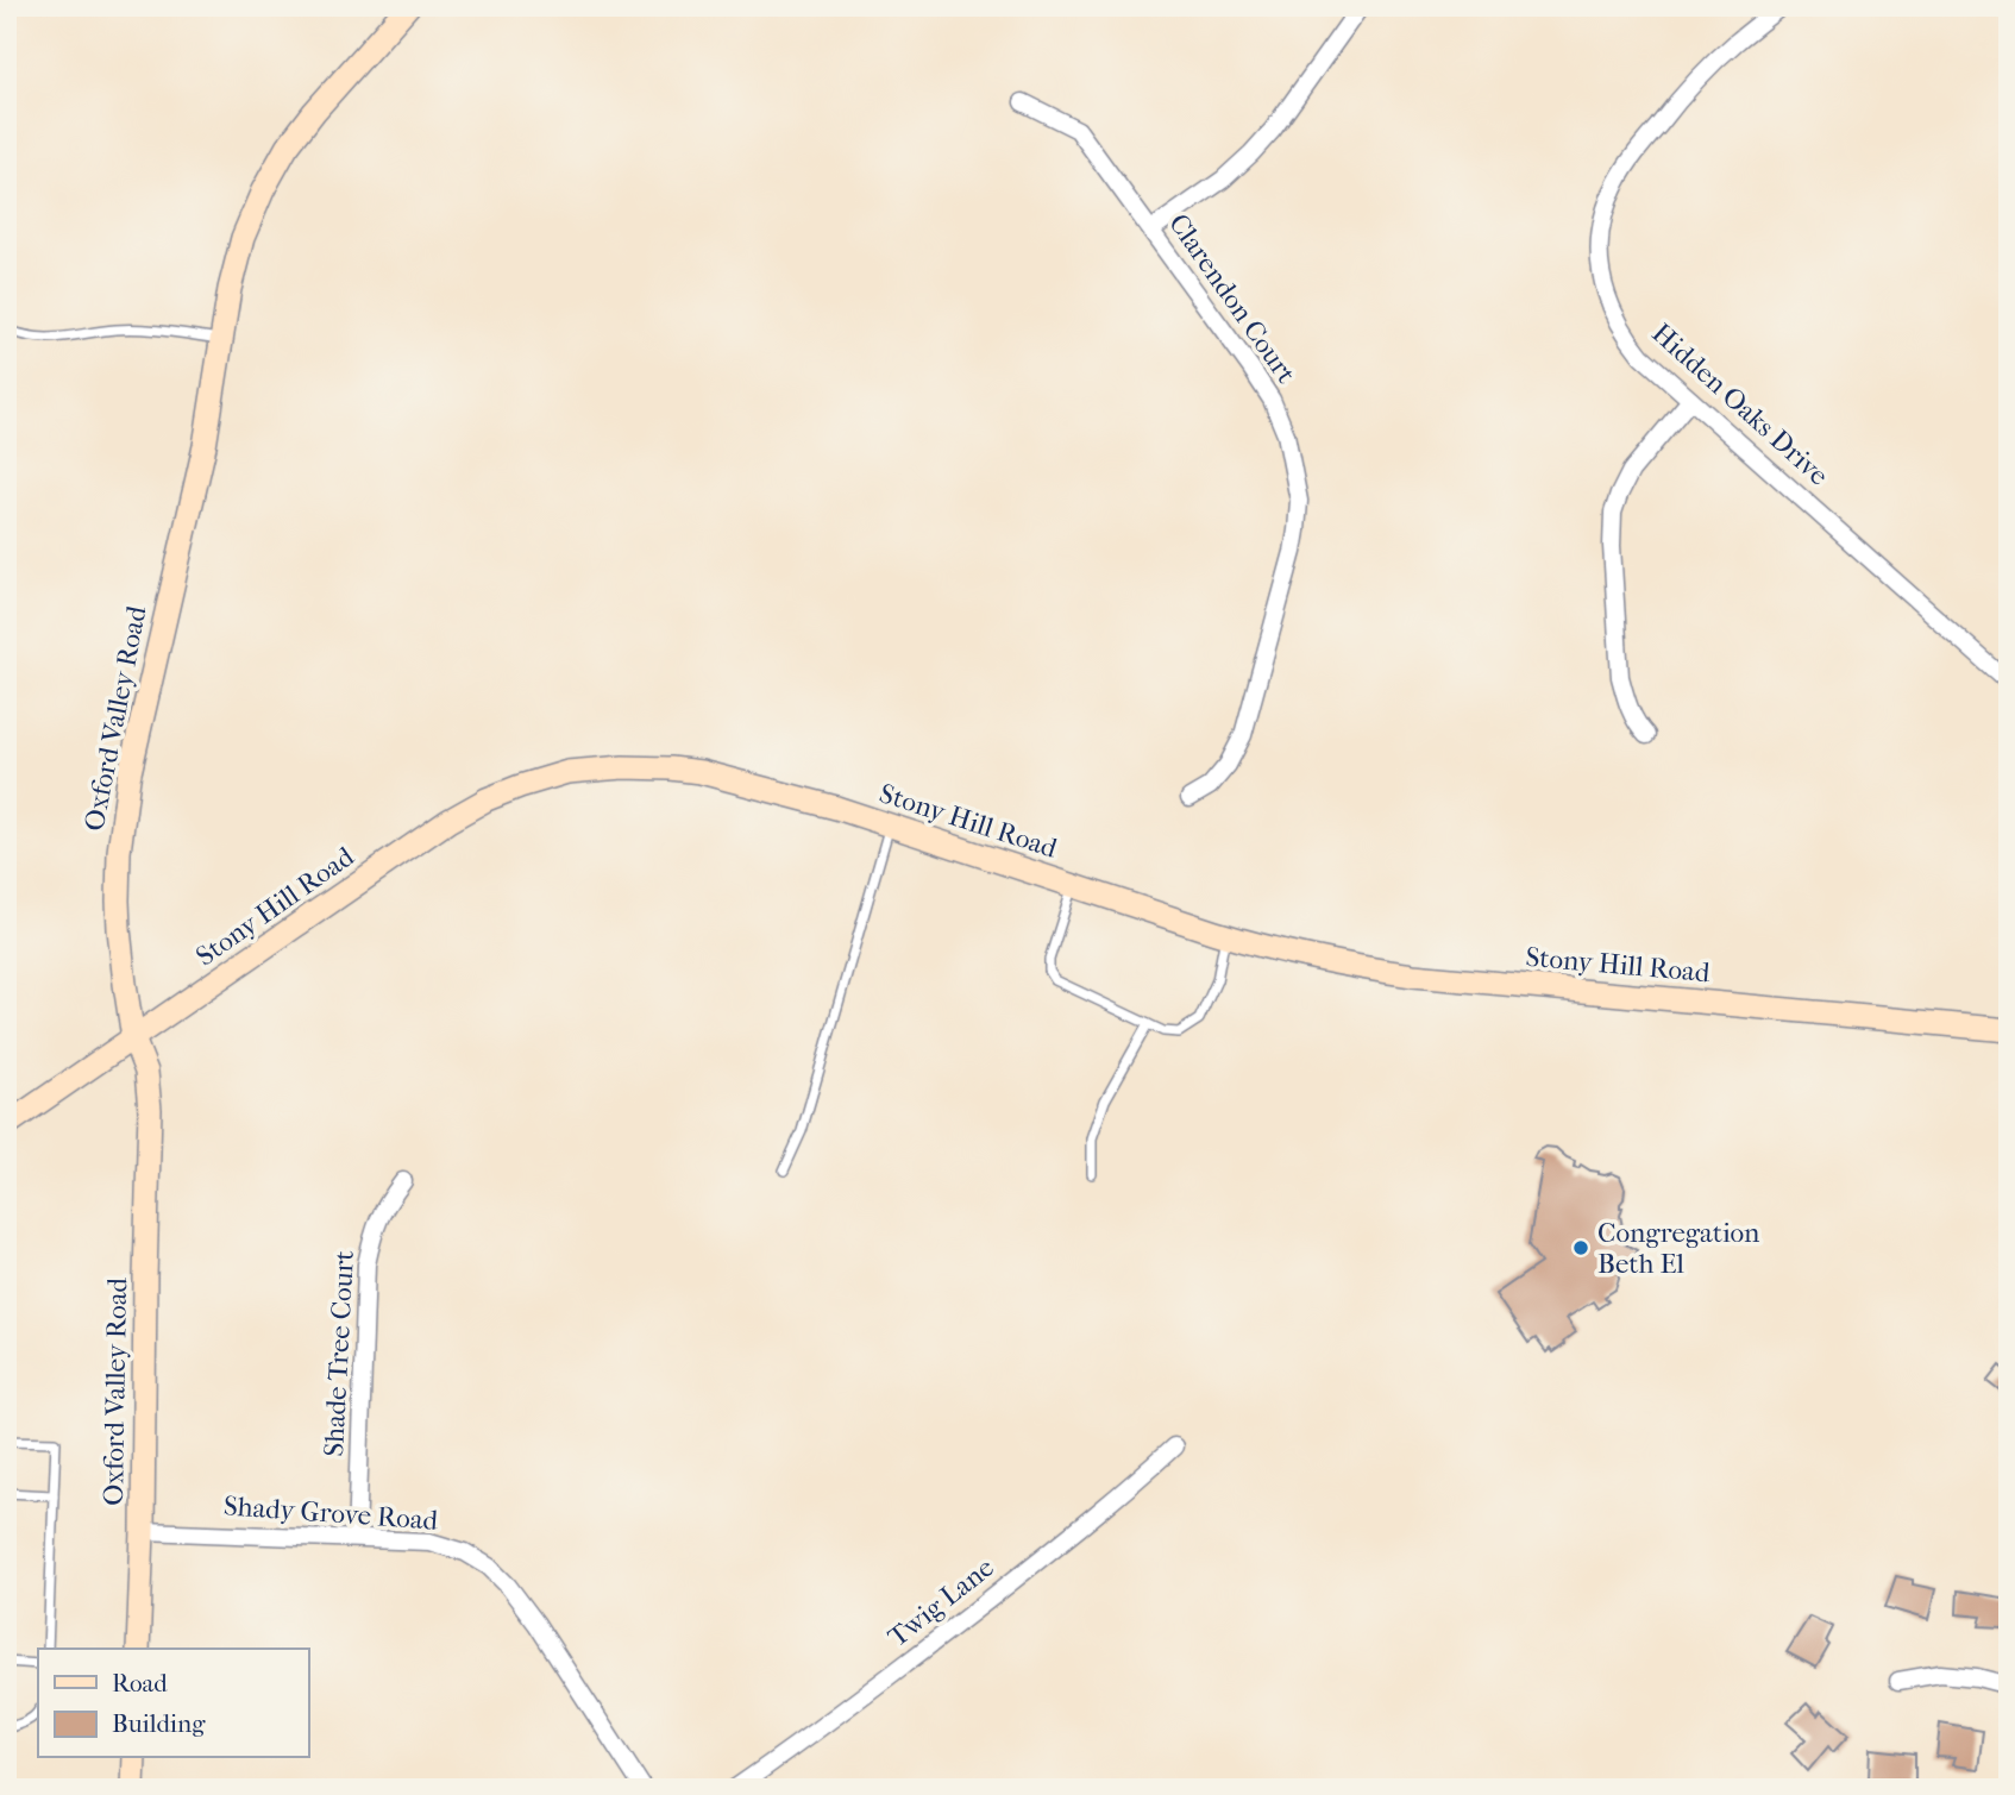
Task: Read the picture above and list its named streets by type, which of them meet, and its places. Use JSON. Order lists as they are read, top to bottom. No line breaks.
{"streets":{"street":["Clarendon Court","Hidden Oaks Drive","Oxford Valley Road","Stony Hill Road","Shade Tree Court","Shady Grove Road","Twig Lane"]},"crossings":[["Oxford Valley Road","Stony Hill Road"],["Oxford Valley Road","Shady Grove Road"],["Shade Tree Court","Shady Grove Road"]],"places":["Congregation Beth El"],"legend":["Road","Building"]}
